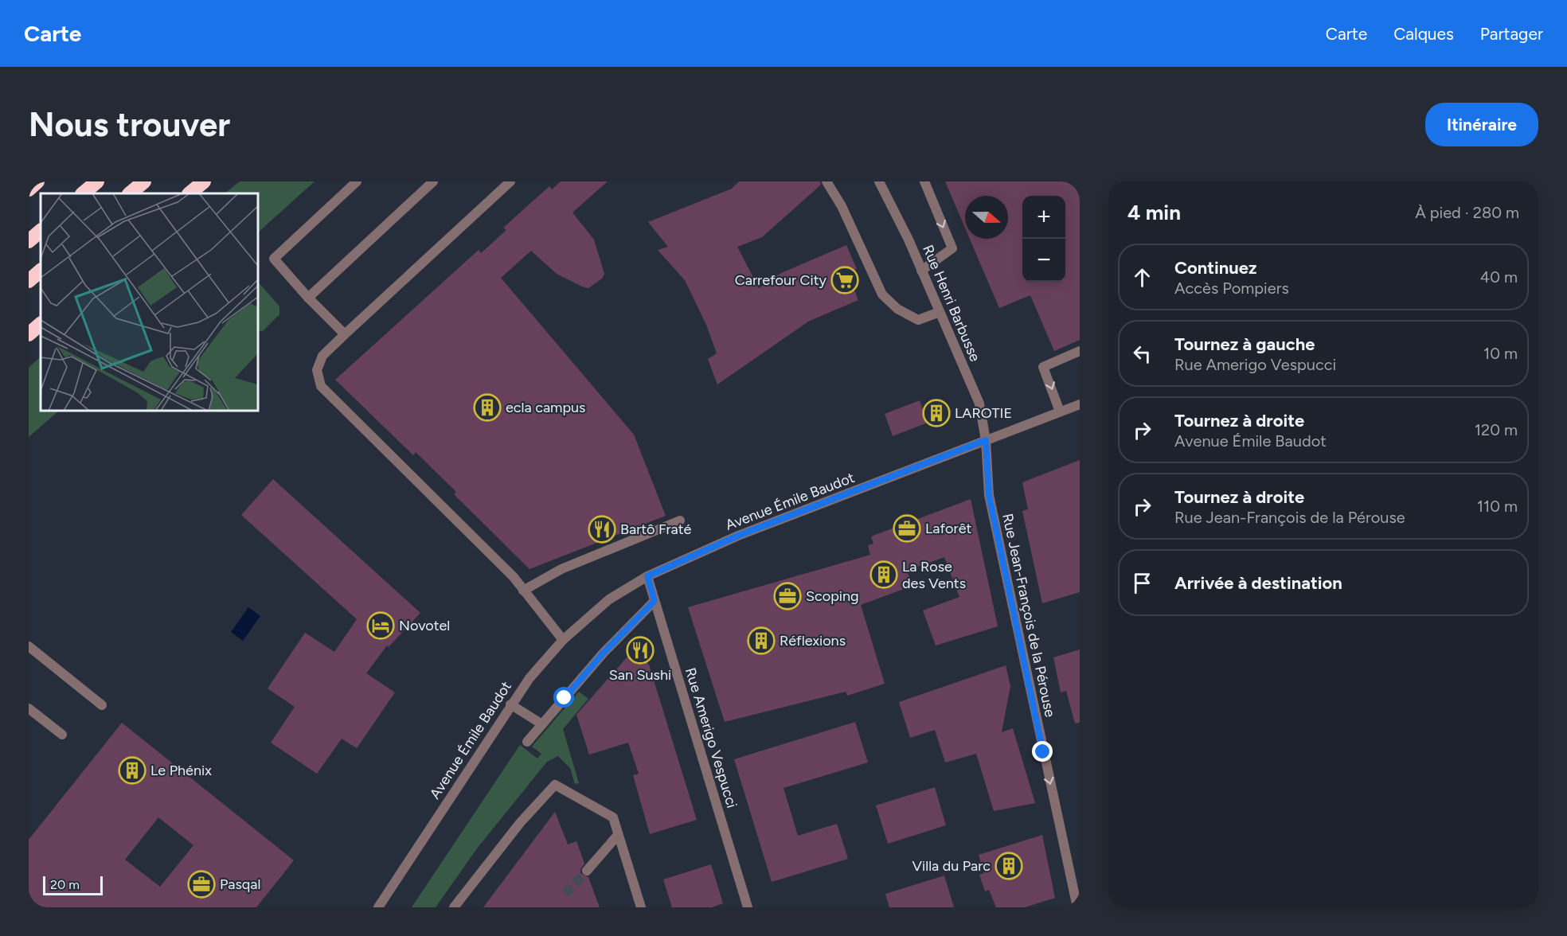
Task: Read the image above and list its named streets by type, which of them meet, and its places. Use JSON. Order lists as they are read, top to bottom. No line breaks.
{"streets":{"street":["Rue Henri Barbusse","Avenue Émile Baudot","Rue Jean-François de la Pérouse","Rue Amerigo Vespucci"]},"crossings":[["Rue Henri Barbusse","Avenue Émile Baudot"],["Rue Henri Barbusse","Rue Jean-François de la Pérouse"],["Avenue Émile Baudot","Rue Jean-François de la Pérouse"],["Avenue Émile Baudot","Rue Amerigo Vespucci"]],"one_way":["Rue Jean-François de la Pérouse"],"places":{"supermarket":["Carrefour City"],"building":["ecla campus","LAROTIE","La Rose des Vents","Réflexions","Le Phénix","Villa du Parc"],"office":["Laforêt","Scoping","Pasqal"],"restaurant":["Bartô Fraté","San Sushi"],"hotel":["Novotel"]},"scale_bar":"20 m","north":"right","page":{"header":"Carte","nav":["Carte","Calques","Partager"],"buttons":"Itinéraire","title":"Nous trouver","heading":["4 min","À pied · 280 m"],"map_buttons":["+","−"],"list":[["Continuez","Accès Pompiers","40 m"],["Tournez à gauche","Rue Amerigo Vespucci","10 m"],["Tournez à droite","Avenue Émile Baudot","120 m"],["Tournez à droite","Rue Jean-François de la Pérouse","110 m"],"Arrivée à destination"],"scale":"20 m"}}
